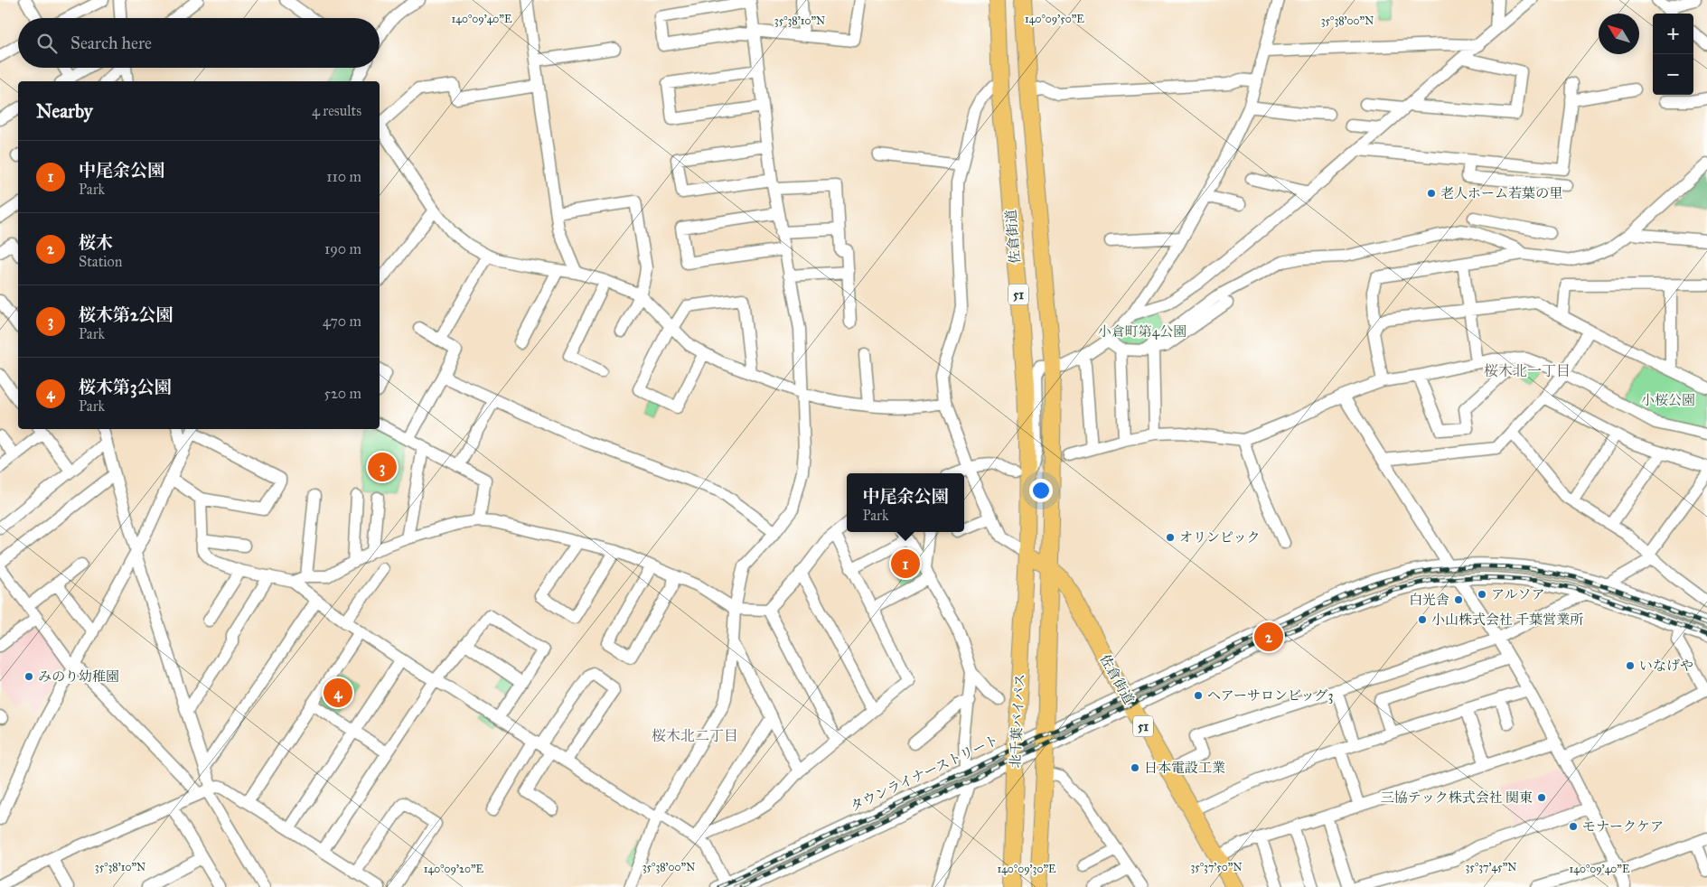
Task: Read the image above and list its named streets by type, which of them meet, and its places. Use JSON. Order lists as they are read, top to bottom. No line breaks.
{"streets":{"highway":["佐倉街道","51","北千葉バイパス"],"street":["タウンライナーストリート"]},"crossings":[["佐倉街道","北千葉バイパス"],["佐倉街道","タウンライナーストリート"],["北千葉バイパス","タウンライナーストリート"]],"districts":["桜木北一丁目","桜木北二丁目"],"parks":["小倉町第4公園","小桜公園"],"places":["老人ホーム若葉の里","オリンピック","アルソア","白光舎","小山株式会社 千葉営業所","いなげや","みのり幼稚園","ヘアーサロンビッグ3","日本電設工業","三協テック株式会社 関東","モナークケア"],"north":"top left","page":{"map_buttons":["+","−"],"search":"Search here","heading":["Nearby","4 results"],"list":[{"mark":"1","name":"中尾余公園","note":"Park","value":"110 m"},{"mark":"2","name":"桜木","note":"Station","value":"190 m"},{"mark":"3","name":"桜木第2公園","note":"Park","value":"470 m"},{"mark":"4","name":"桜木第3公園","note":"Park","value":"520 m"}],"pins":["3","1","2","4"],"popup":["中尾余公園","Park"]},"coordinates":["140°09'50\"E","140°09'40\"E","35°38'10\"N","35°38'00\"N","35°37'50\"N","35°37'45\"N","140°09'20\"E","140°09'30\"E"]}
